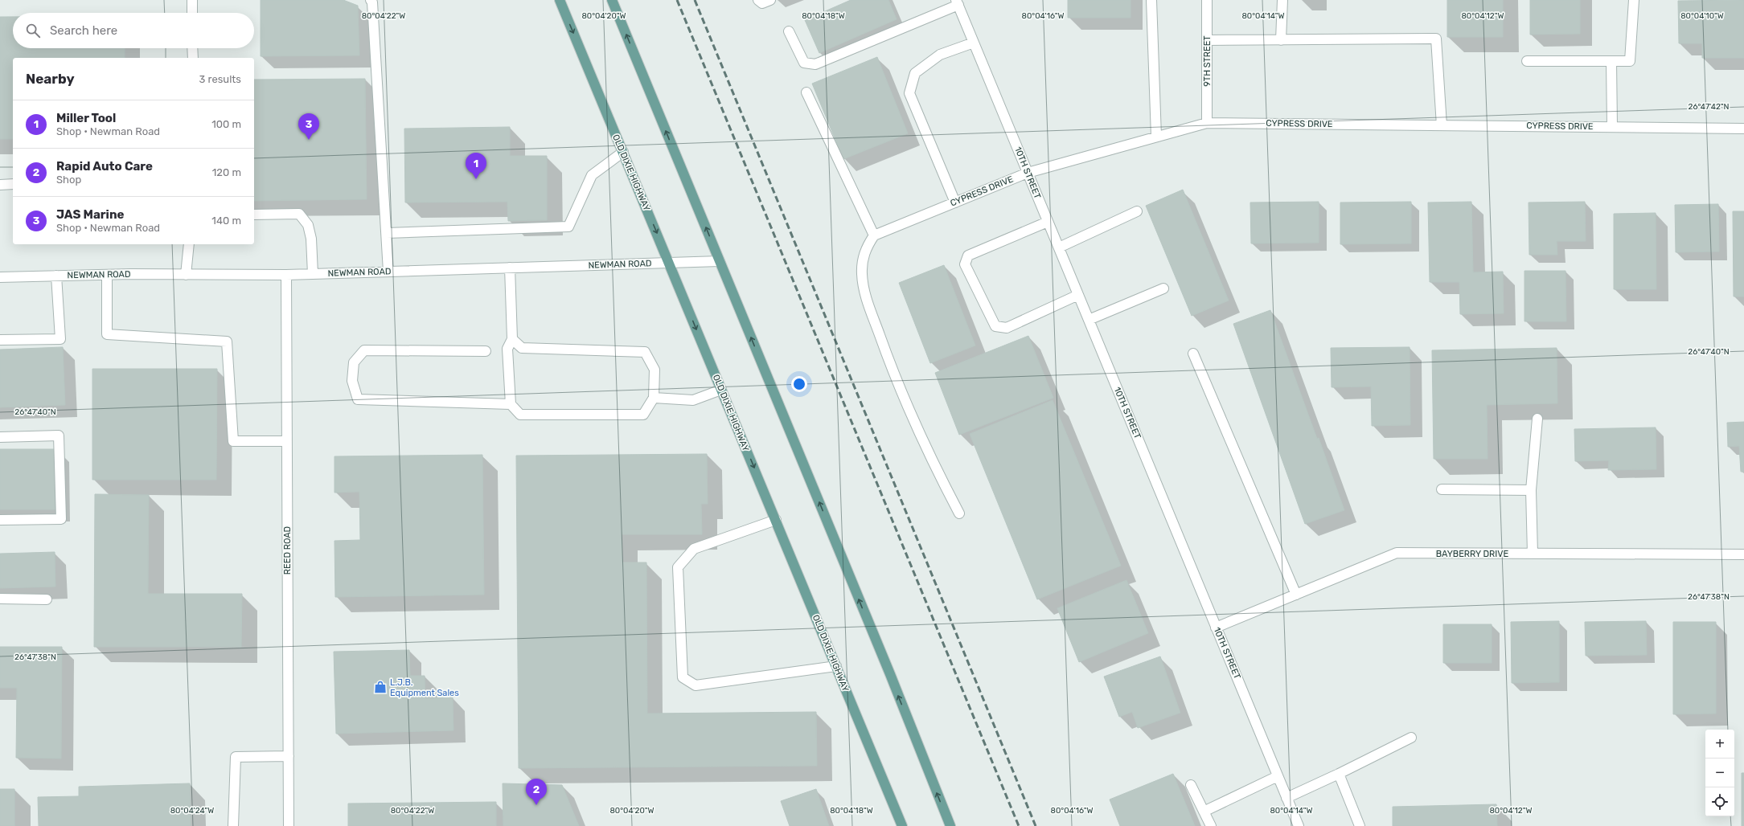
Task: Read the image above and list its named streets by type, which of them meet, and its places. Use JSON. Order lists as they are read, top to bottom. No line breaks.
{"streets":{"main road":["OLD DIXIE HIGHWAY"],"street":["9TH STREET","CYPRESS DRIVE","10TH STREET","NEWMAN ROAD","REED ROAD","BAYBERRY DRIVE"]},"crossings":[["9TH STREET","CYPRESS DRIVE"],["CYPRESS DRIVE","10TH STREET"],["OLD DIXIE HIGHWAY","NEWMAN ROAD"],["10TH STREET","BAYBERRY DRIVE"],["NEWMAN ROAD","REED ROAD"]],"places":{"shop":["L.J.B. Equipment Sales"]},"page":{"search":"Search here","heading":["Nearby","3 results"],"list":[{"mark":"1","name":"Miller Tool","note":"Shop · Newman Road","value":"100 m"},{"mark":"2","name":"Rapid Auto Care","note":"Shop","value":"120 m"},{"mark":"3","name":"JAS Marine","note":"Shop · Newman Road","value":"140 m"}],"pins":["3","1","2"],"map_buttons":["+","−"]},"coordinates":["80°04'22\"W","80°04'20\"W","80°04'18\"W","80°04'16\"W","80°04'14\"W","80°04'12\"W","80°04'10\"W","26°47'42\"N","26°47'40\"N","26°47'38\"N","80°04'24\"W"]}
